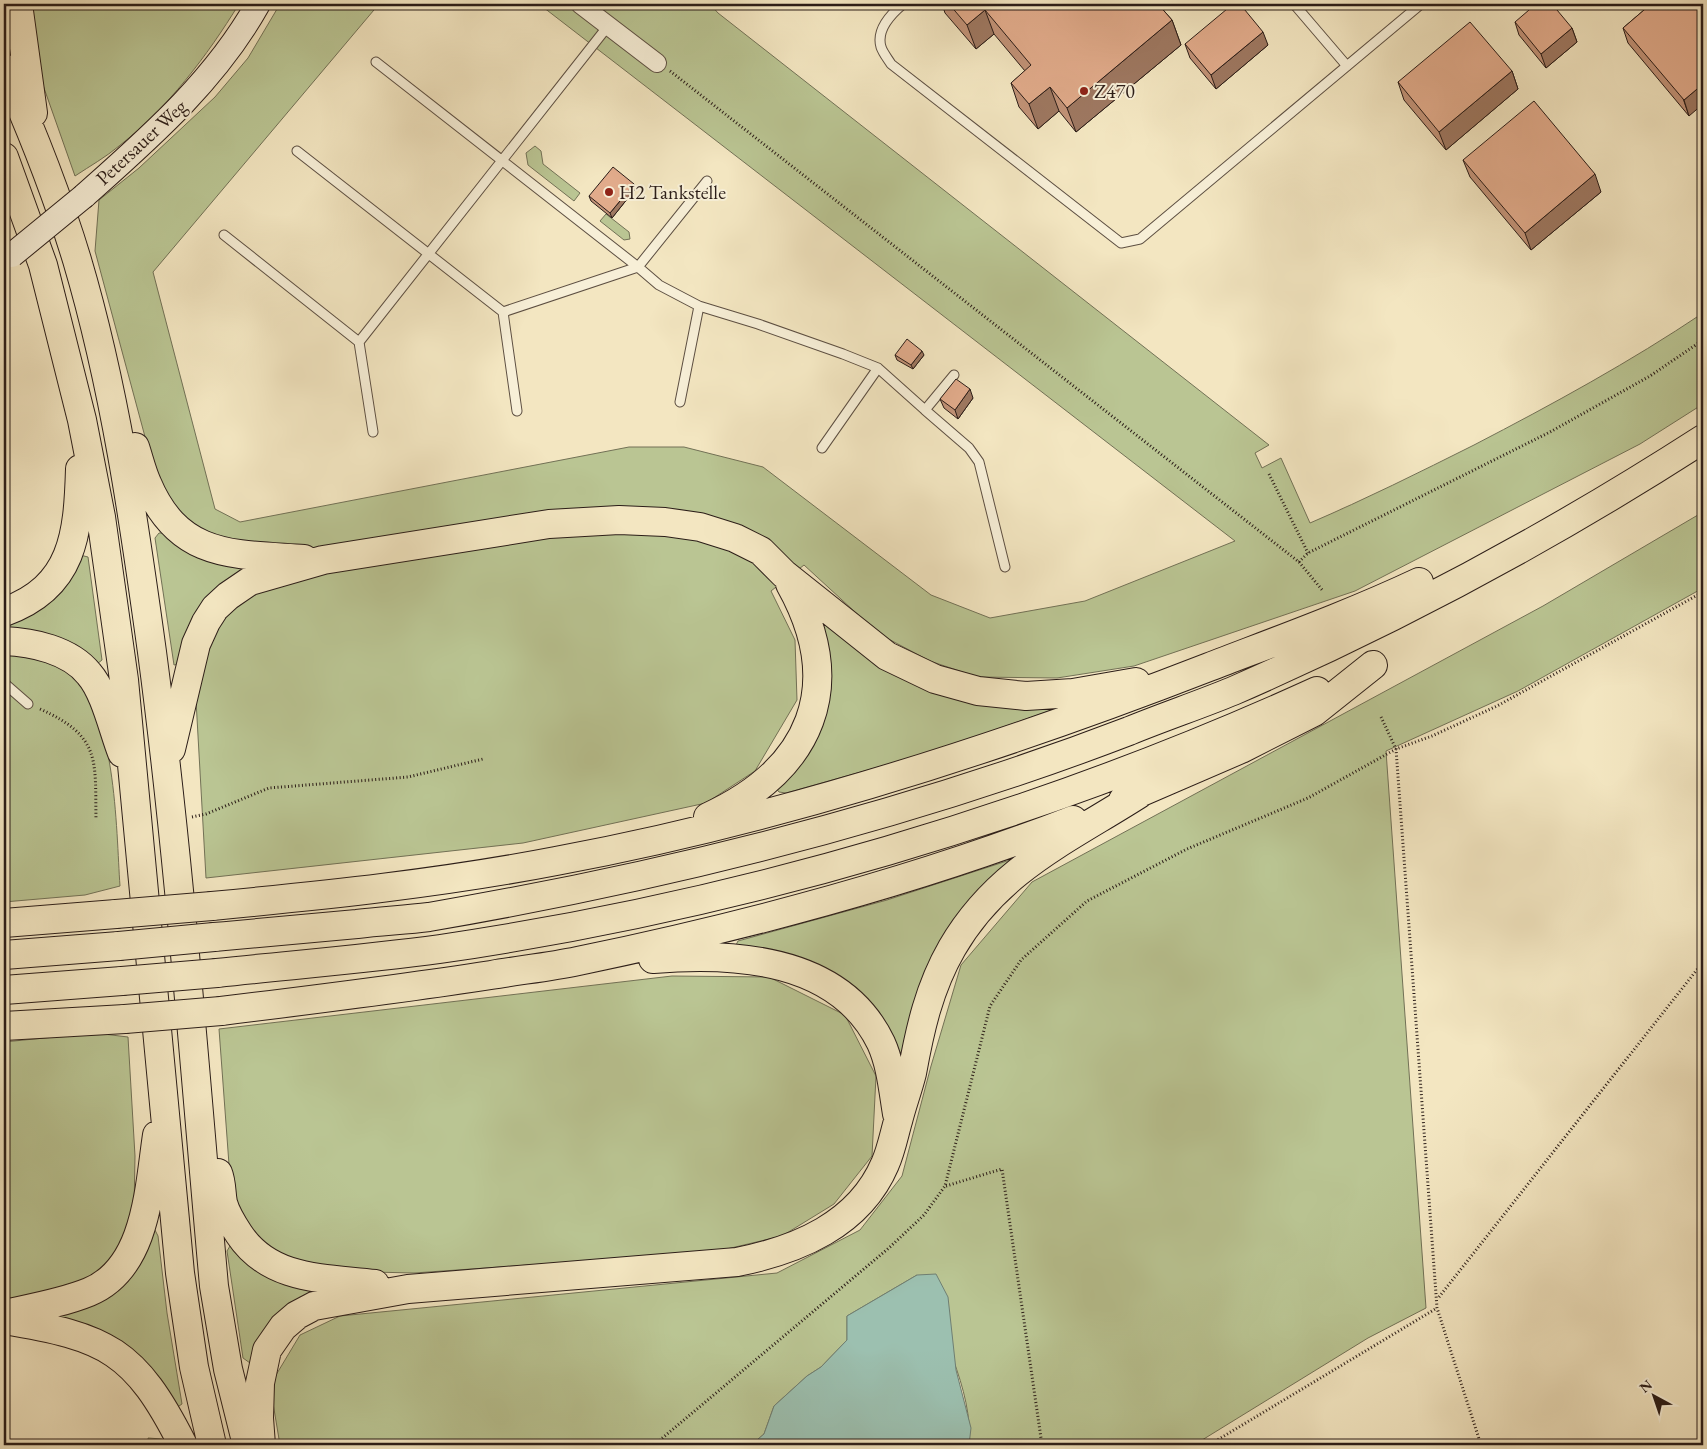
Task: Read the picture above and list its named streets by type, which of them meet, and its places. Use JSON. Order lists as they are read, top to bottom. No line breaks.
{"streets":{"street":["Petersauer Weg"]},"places":["Z470","H2 Tankstelle"],"north":"top left"}
